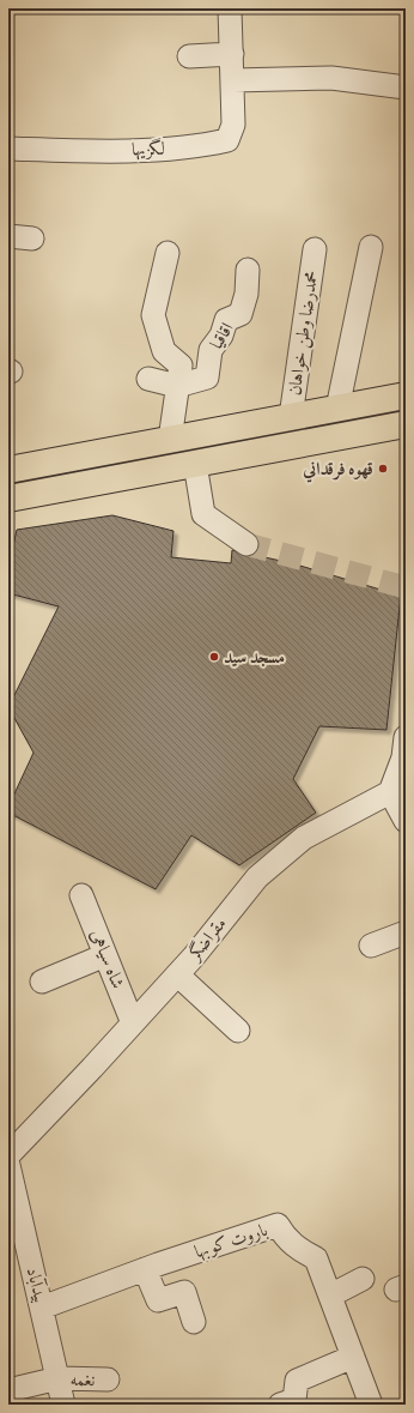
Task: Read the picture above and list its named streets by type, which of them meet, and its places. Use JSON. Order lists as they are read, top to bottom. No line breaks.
{"streets":{"street":["لگزیها","محمدرضا وطن خواهان","اقاقیا","مقراضگر","شاه سیاهی","باروت کوبها","بیدآباد","نغمه"]},"crossings":[["مقراضگر","شاه سیاهی"],["باروت کوبها","بیدآباد"],["بیدآباد","نغمه"]],"places":["قهوه فرقداني","مسجد سید"]}
